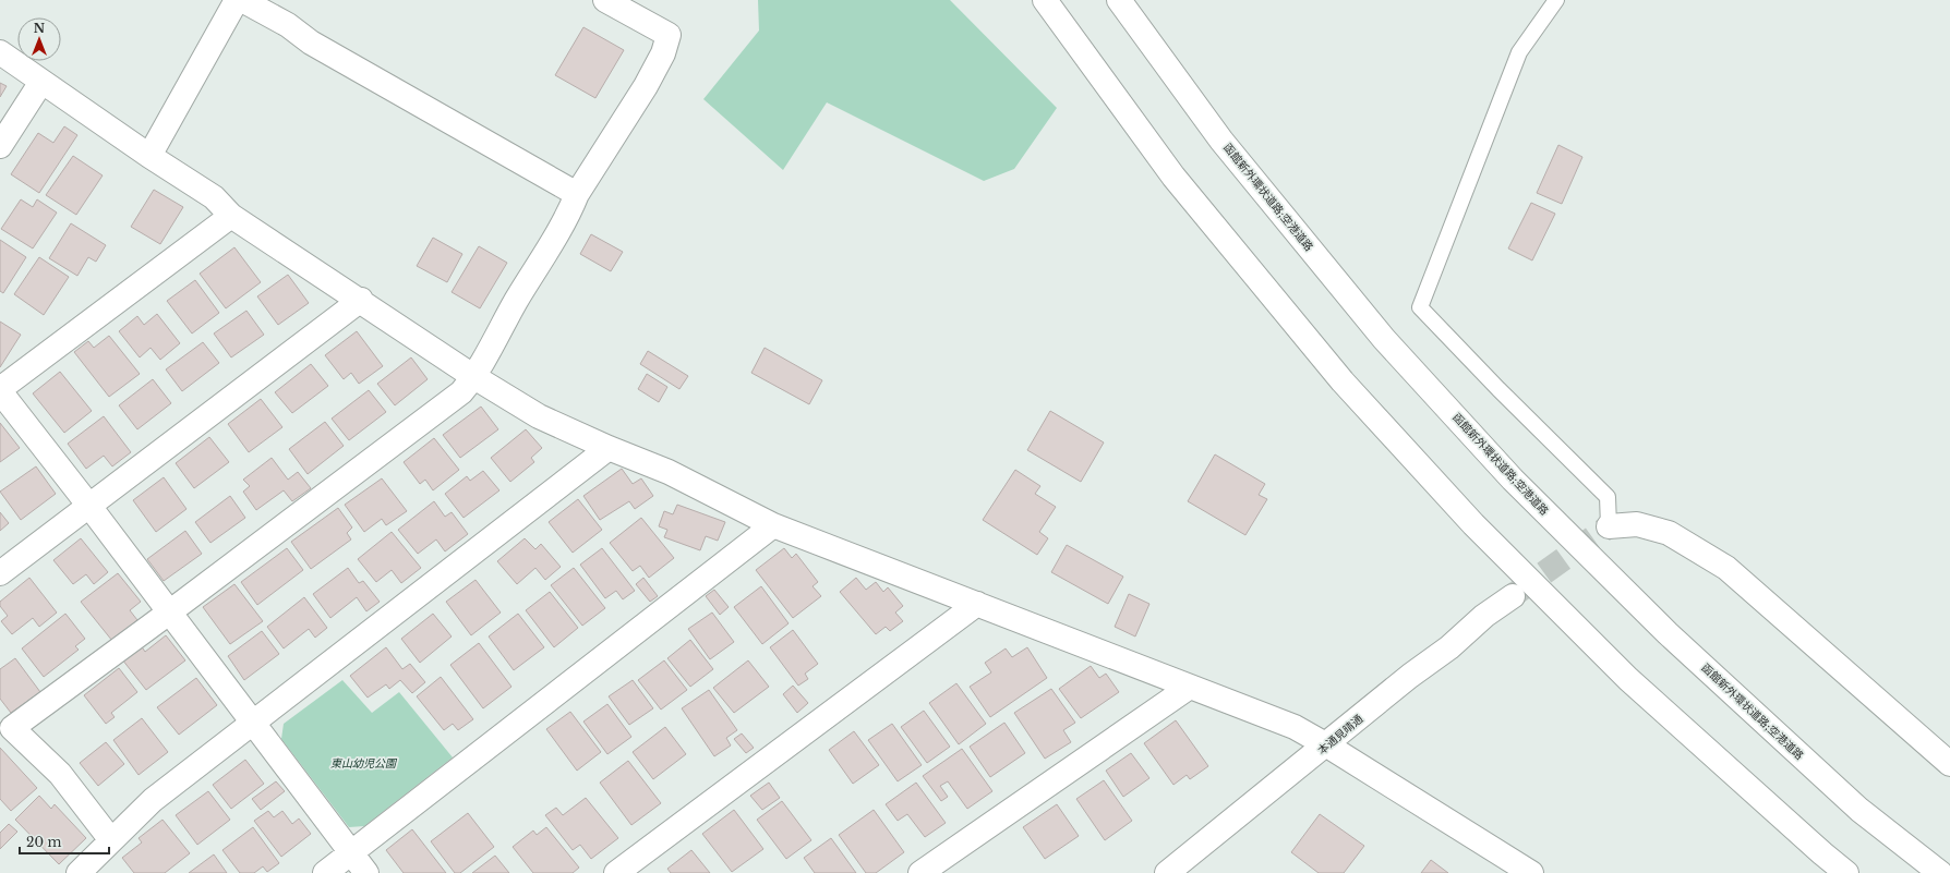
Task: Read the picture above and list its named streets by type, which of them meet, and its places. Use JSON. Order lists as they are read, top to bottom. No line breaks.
{"streets":{"main road":["函館新外環状道路;空港道路","本通見晴通"]},"parks":["東山幼児公園"],"scale_bar":"20 m","north":"top"}
